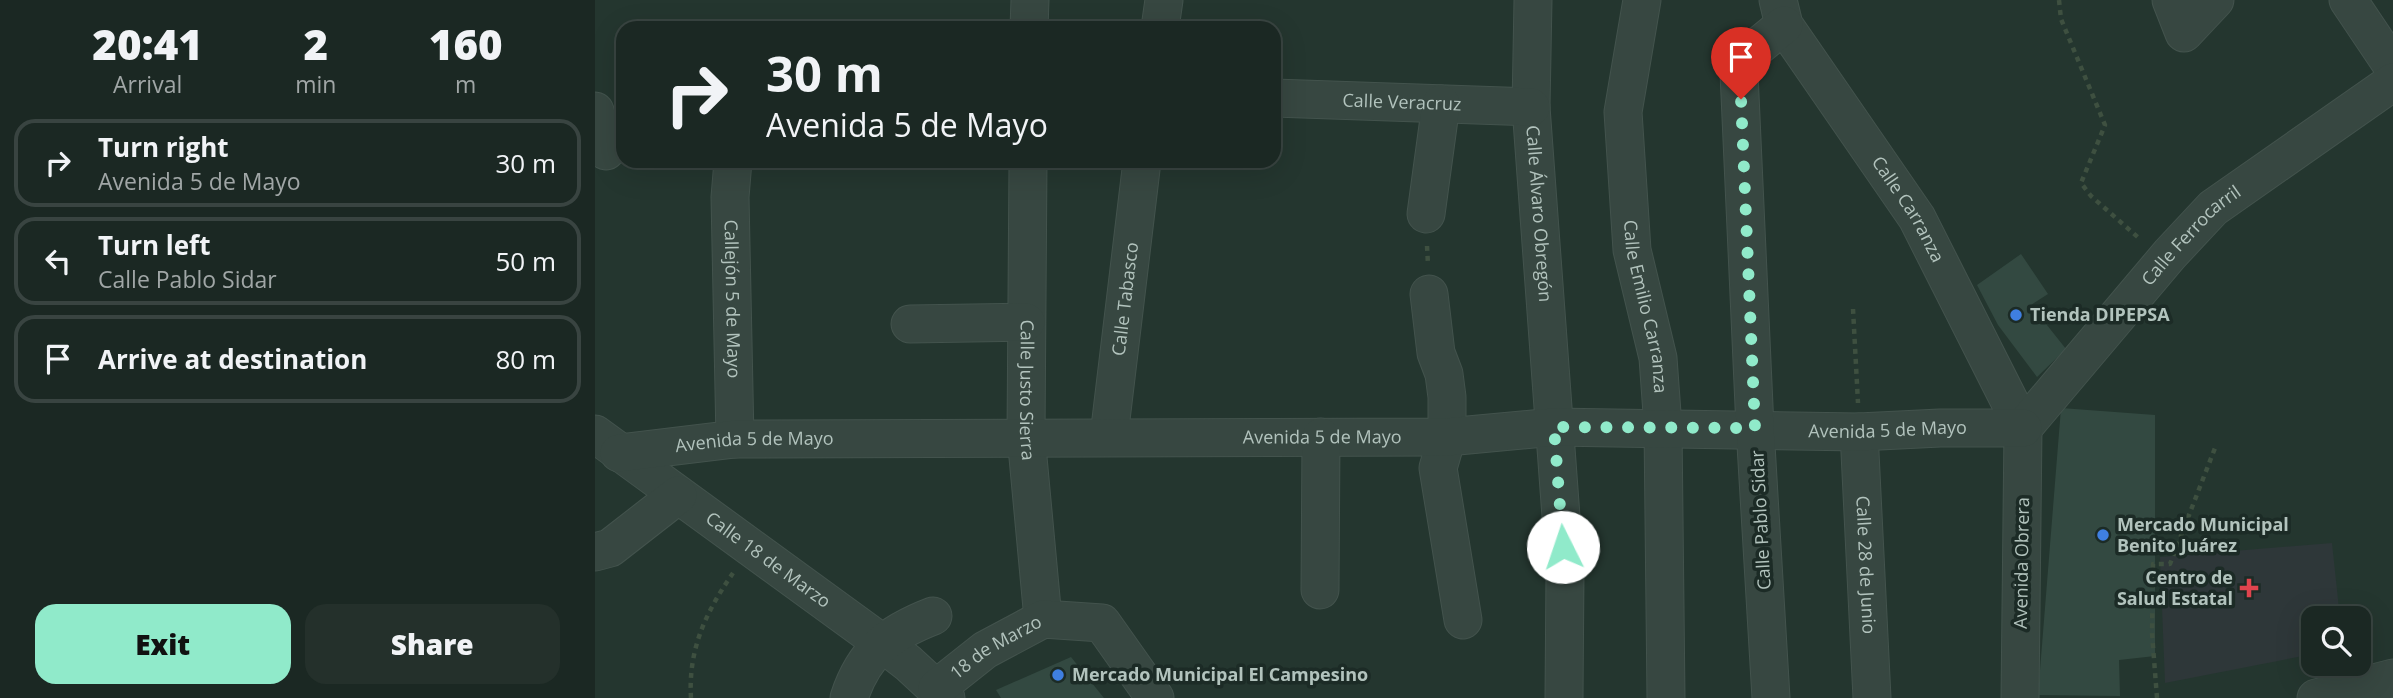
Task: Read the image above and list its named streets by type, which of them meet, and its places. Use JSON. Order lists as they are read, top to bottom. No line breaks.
{"streets":{"street":["Calle Veracruz","Calle Carranza","Calle Álvaro Obregón","Calle Ferrocarril","Calle Tabasco","Callejón 5 de Mayo","Calle Emilio Carranza","Calle Justo Sierra","Avenida 5 de Mayo","Calle Pablo Sidar","Calle 18 de Marzo","Avenida Obrera","Calle 28 de Junio","18 de Marzo"]},"crossings":[["Calle Veracruz","Calle Álvaro Obregón"],["Calle Carranza","Calle Ferrocarril"],["Calle Carranza","Avenida 5 de Mayo"],["Calle Carranza","Calle Pablo Sidar"],["Calle Carranza","Avenida Obrera"],["Calle Álvaro Obregón","Avenida 5 de Mayo"],["Calle Ferrocarril","Avenida 5 de Mayo"],["Calle Ferrocarril","Avenida Obrera"],["Calle Tabasco","Avenida 5 de Mayo"],["Callejón 5 de Mayo","Avenida 5 de Mayo"],["Calle Emilio Carranza","Avenida 5 de Mayo"],["Calle Justo Sierra","Avenida 5 de Mayo"],["Calle Justo Sierra","18 de Marzo"],["Avenida 5 de Mayo","Calle Pablo Sidar"],["Avenida 5 de Mayo","Calle 18 de Marzo"],["Avenida 5 de Mayo","Avenida Obrera"],["Avenida 5 de Mayo","Calle 28 de Junio"],["Calle 18 de Marzo","18 de Marzo"]],"places":{"other":["Tienda DIPEPSA","Mercado Municipal Benito Juárez","Mercado Municipal El Campesino"],"health":["Centro de Salud Estatal"]},"page":{"eta":["20:41","Arrival","2","min","160","m"],"turn":["30 m","Avenida 5 de Mayo"],"list":[{"name":"Turn right","note":"Avenida 5 de Mayo","value":"30 m"},{"name":"Turn left","note":"Calle Pablo Sidar","value":"50 m"},{"name":"Arrive at destination","value":"80 m"}],"buttons":["Exit","Share"]}}
